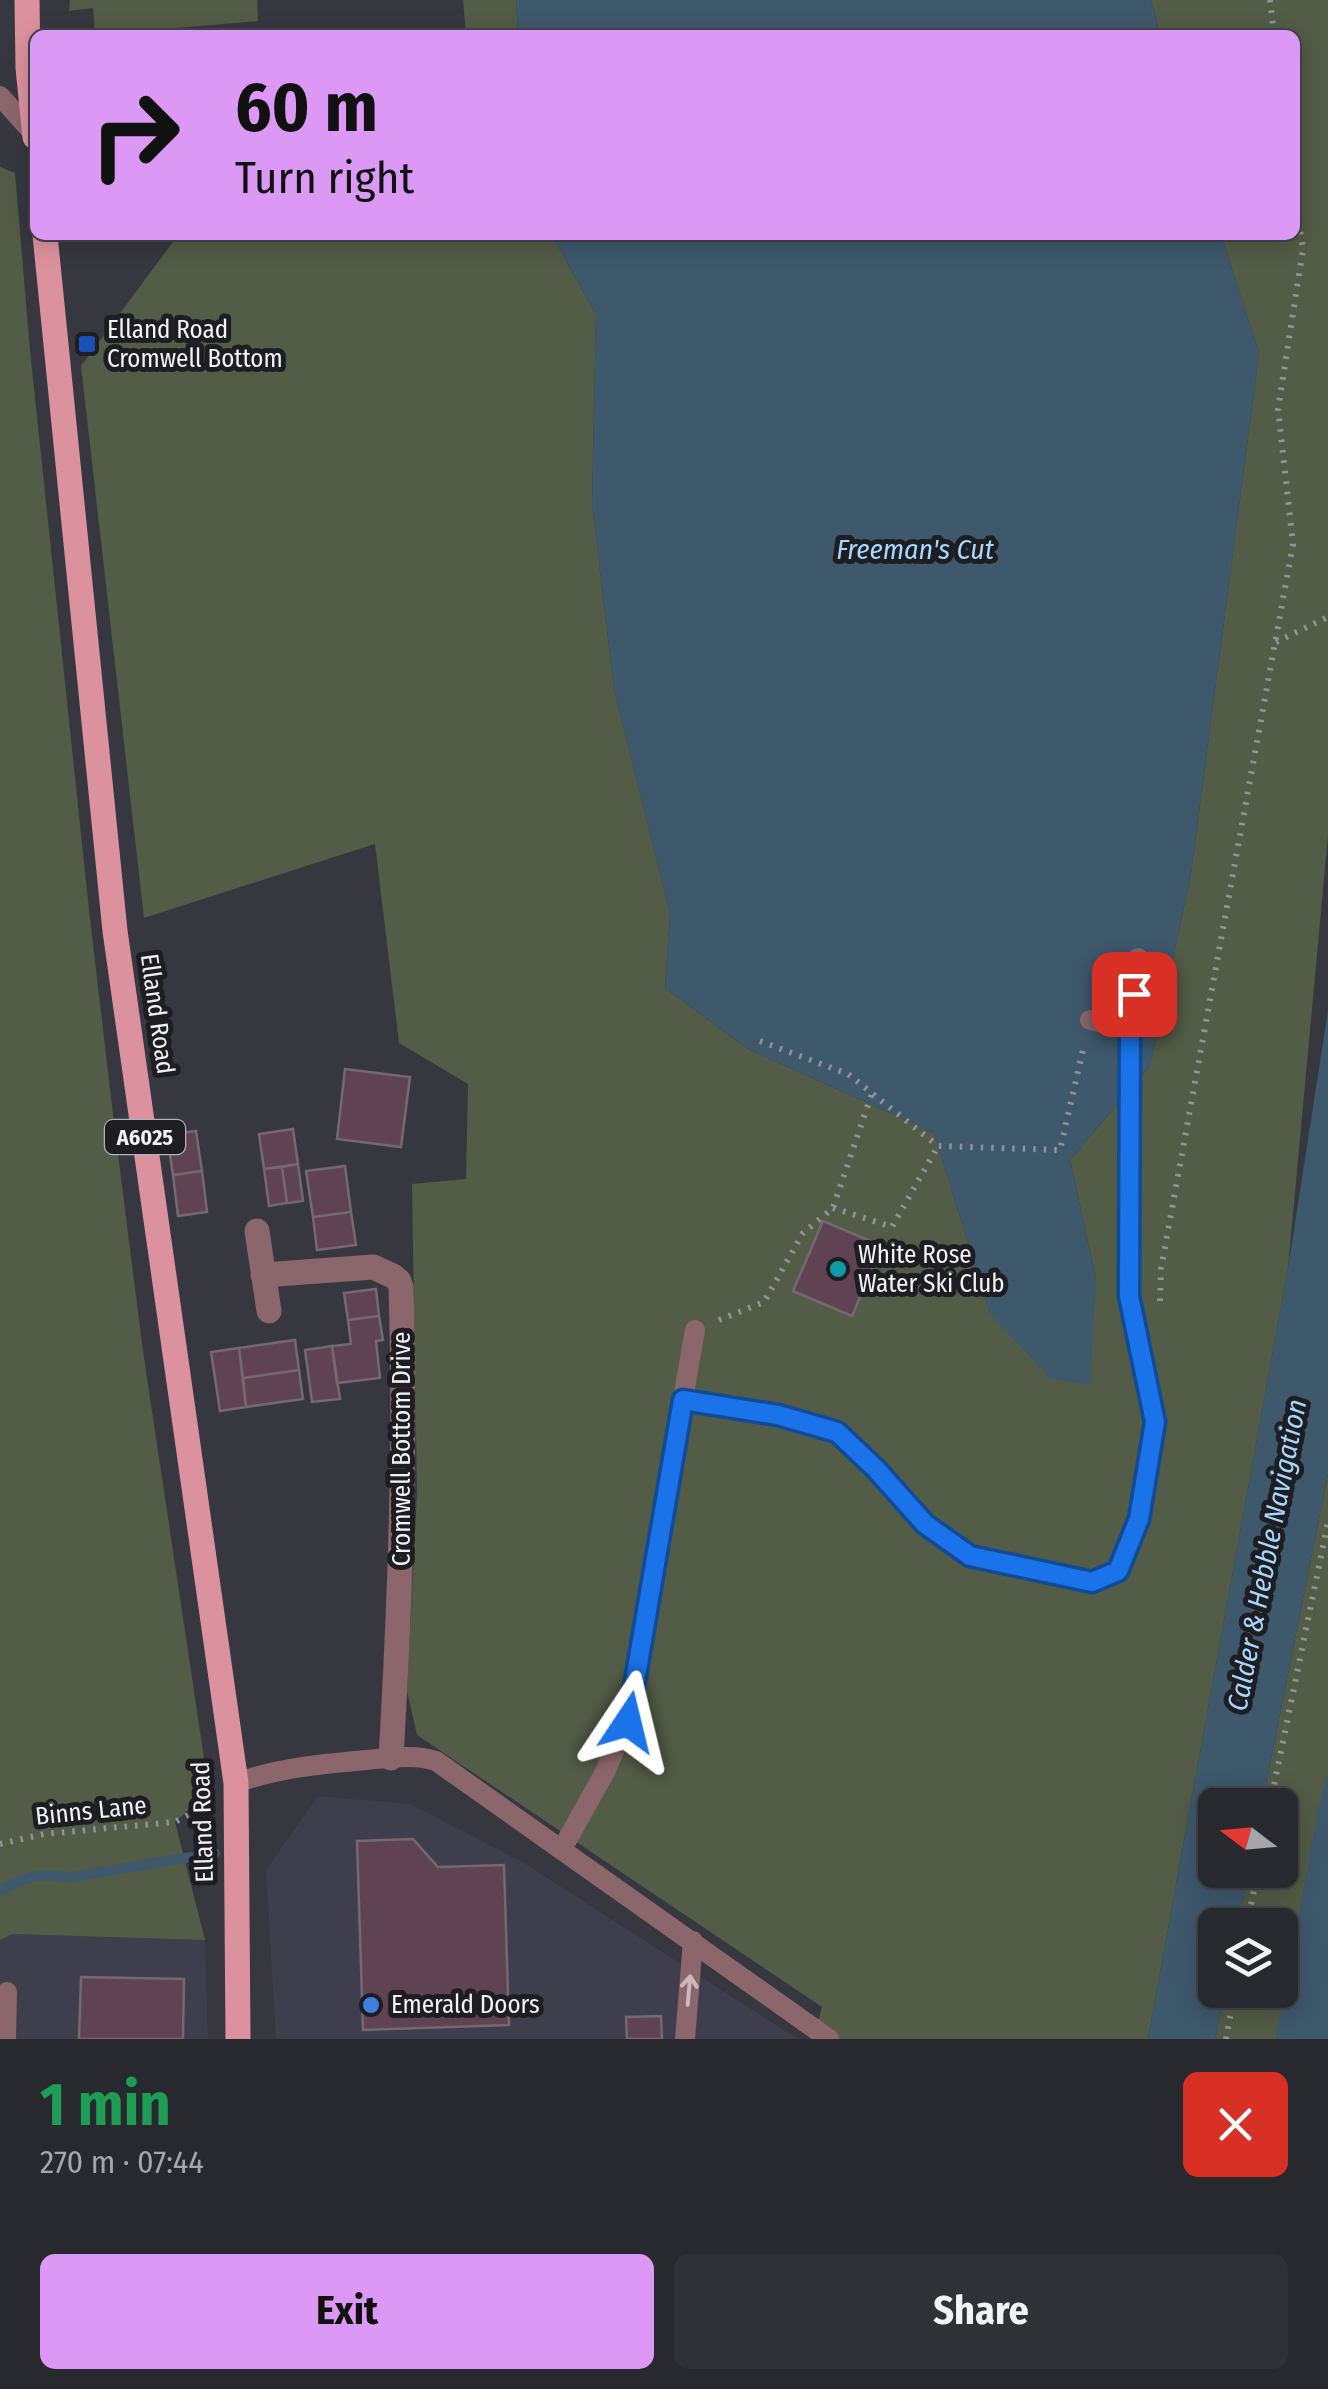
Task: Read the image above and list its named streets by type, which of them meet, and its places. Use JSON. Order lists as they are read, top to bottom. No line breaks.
{"streets":{"main road":["Elland Road","A6025"],"street":["Cromwell Bottom Drive"],"path":["Binns Lane"]},"crossings":[["Elland Road","Binns Lane"]],"water":["Freeman's Cut","Calder & Hebble Navigation"],"places":{"transit":["Elland Road Cromwell Bottom"],"other":["White Rose Water Ski Club","Emerald Doors"]},"north":"left","page":{"turn":["60 m","Turn right"],"heading":["1 min","270 m · 07:44"],"buttons":["Exit","Share"]}}
